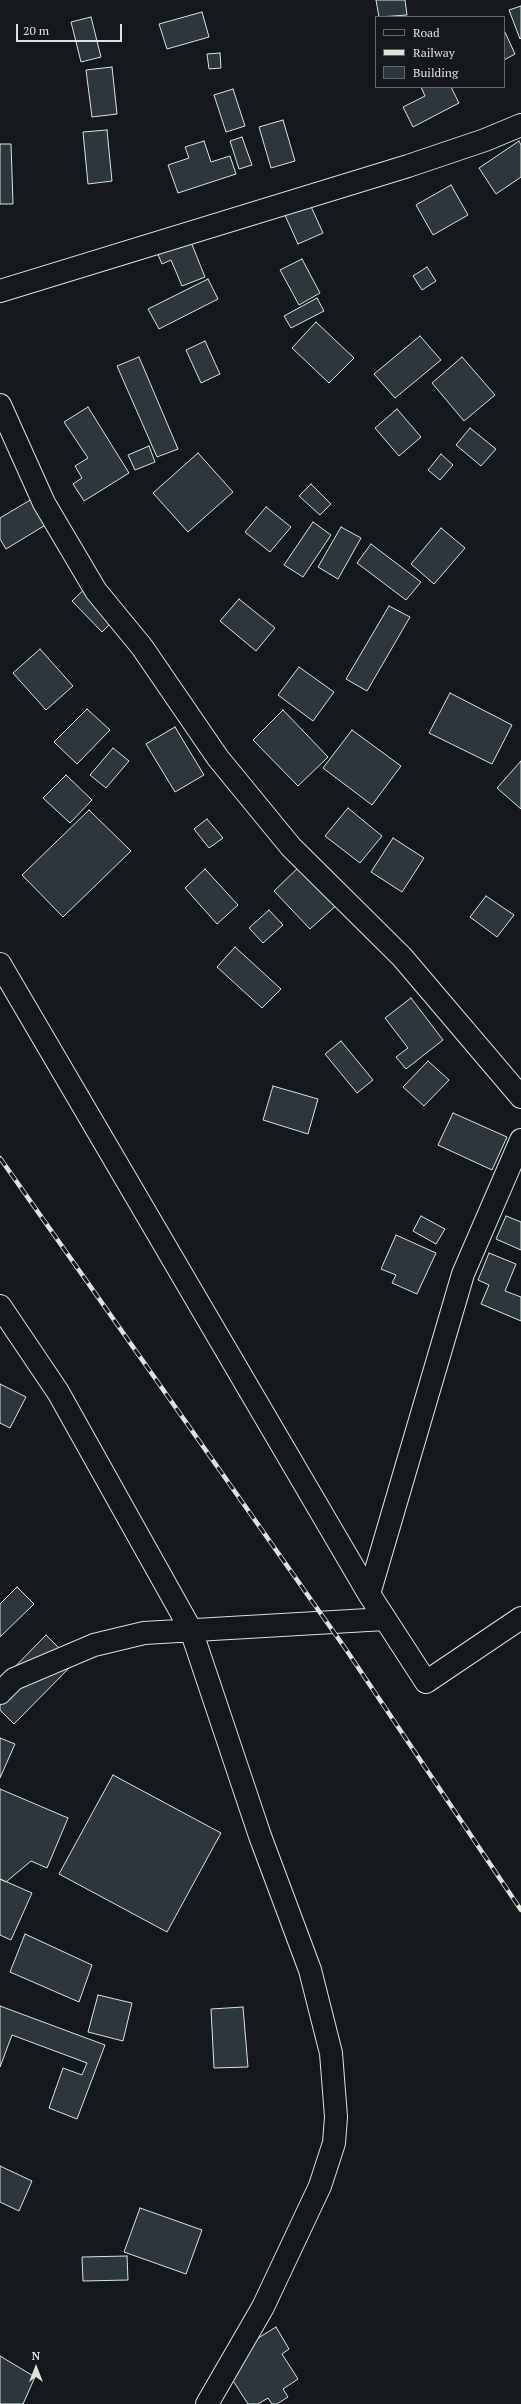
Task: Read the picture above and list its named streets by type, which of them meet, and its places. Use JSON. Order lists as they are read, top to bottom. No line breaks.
{"legend":["Road","Railway","Building"],"scale_bar":"20 m","north":"top"}
